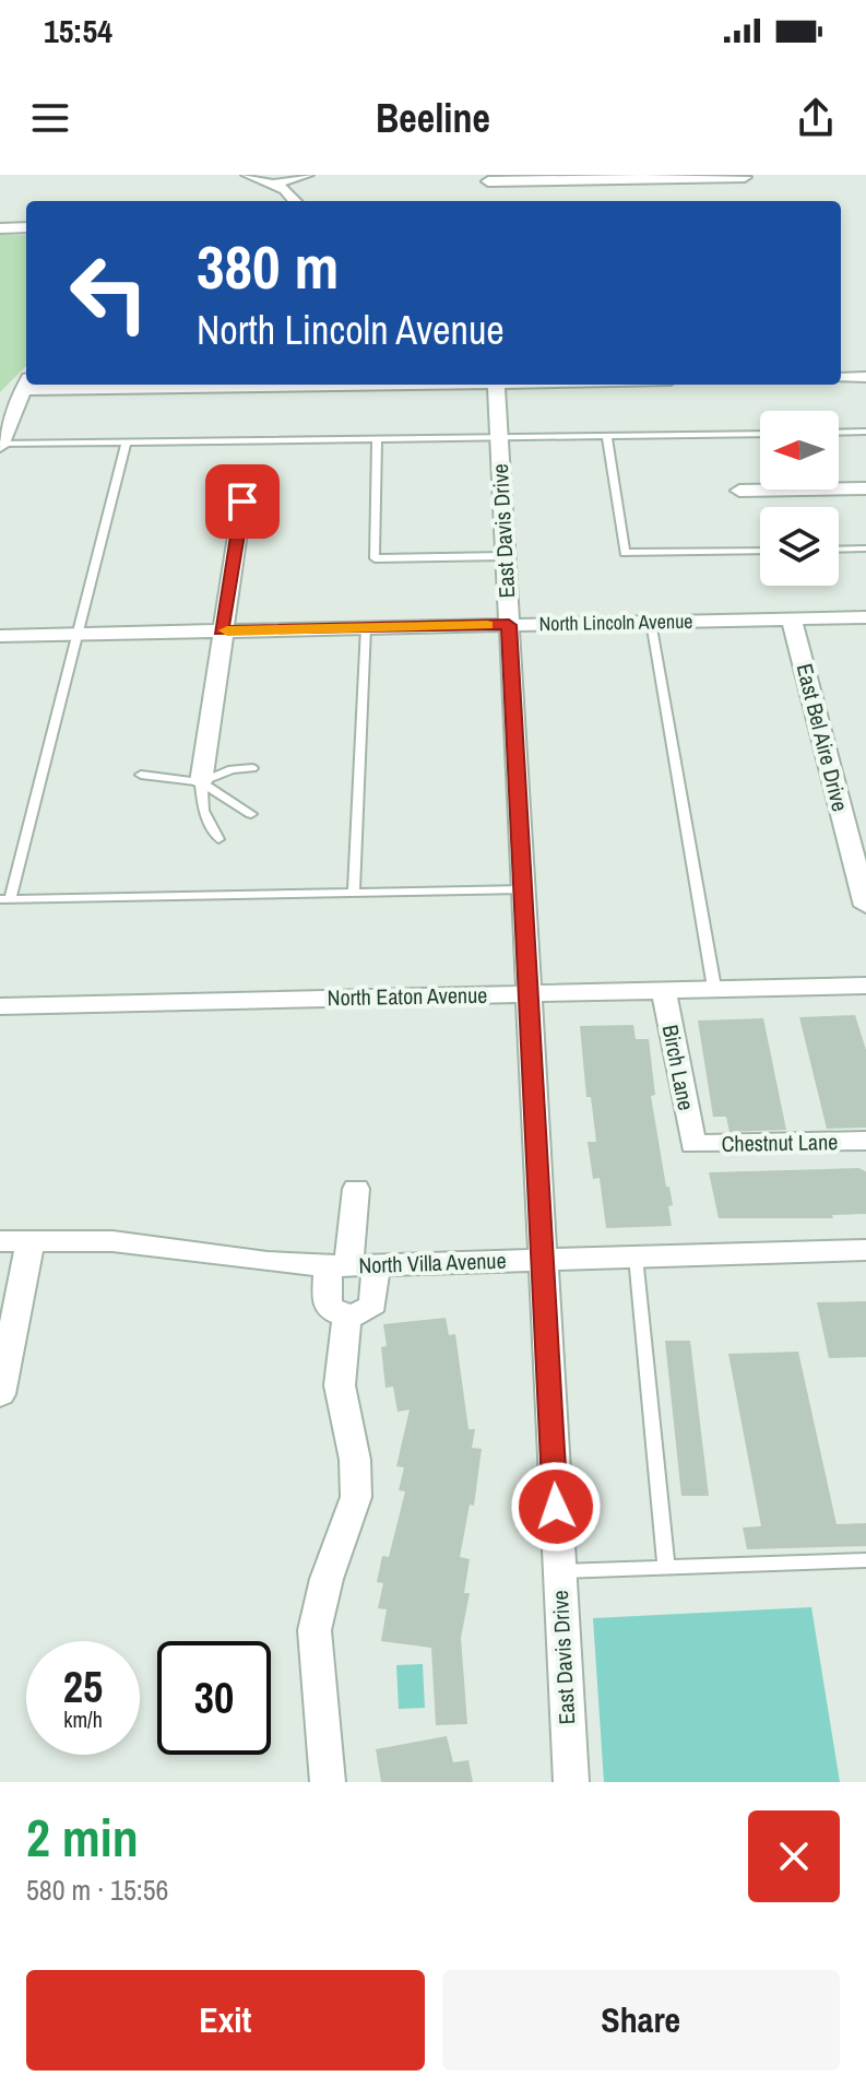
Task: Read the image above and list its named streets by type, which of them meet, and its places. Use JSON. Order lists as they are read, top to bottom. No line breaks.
{"streets":{"street":["East Davis Drive","North Lincoln Avenue","East Bel Aire Drive","North Eaton Avenue","Birch Lane","Chestnut Lane","North Villa Avenue"]},"crossings":[["East Davis Drive","North Lincoln Avenue"],["East Davis Drive","North Eaton Avenue"],["East Davis Drive","North Villa Avenue"],["North Lincoln Avenue","East Bel Aire Drive"],["North Eaton Avenue","Birch Lane"],["Birch Lane","Chestnut Lane"]],"north":"left","page":{"status":"15:54","header":"Beeline","turn":["380 m","North Lincoln Avenue"],"speed":"25 km/h","limit":"30","heading":["2 min","580 m · 15:56"],"buttons":["Exit","Share"]}}
